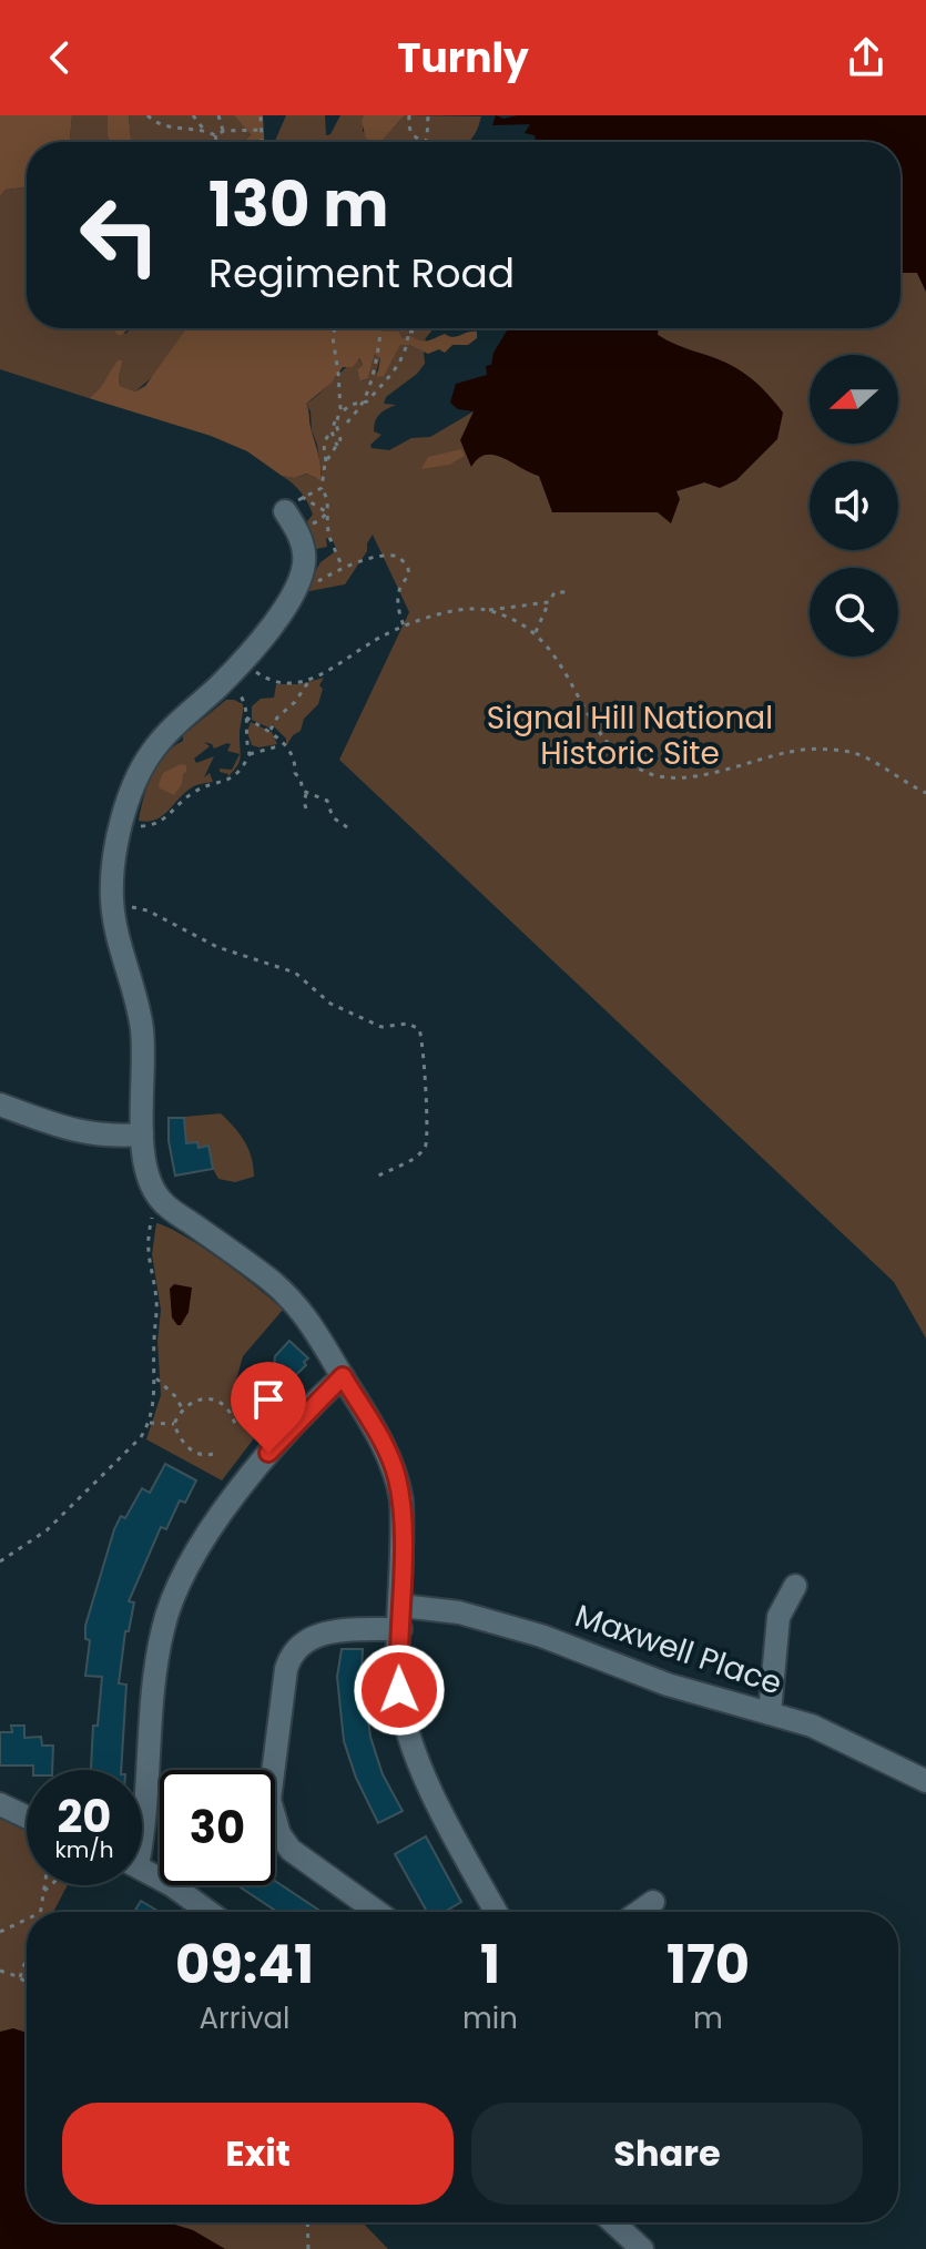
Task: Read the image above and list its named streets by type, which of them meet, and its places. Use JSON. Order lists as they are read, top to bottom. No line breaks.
{"streets":{"street":["Maxwell Place"]},"parks":["Signal Hill National Historic Site"],"north":"left","page":{"header":"Turnly","turn":["130 m","Regiment Road"],"speed":"20 km/h","limit":"30","eta":["09:41","Arrival","1","min","170","m"],"buttons":["Exit","Share"]}}
